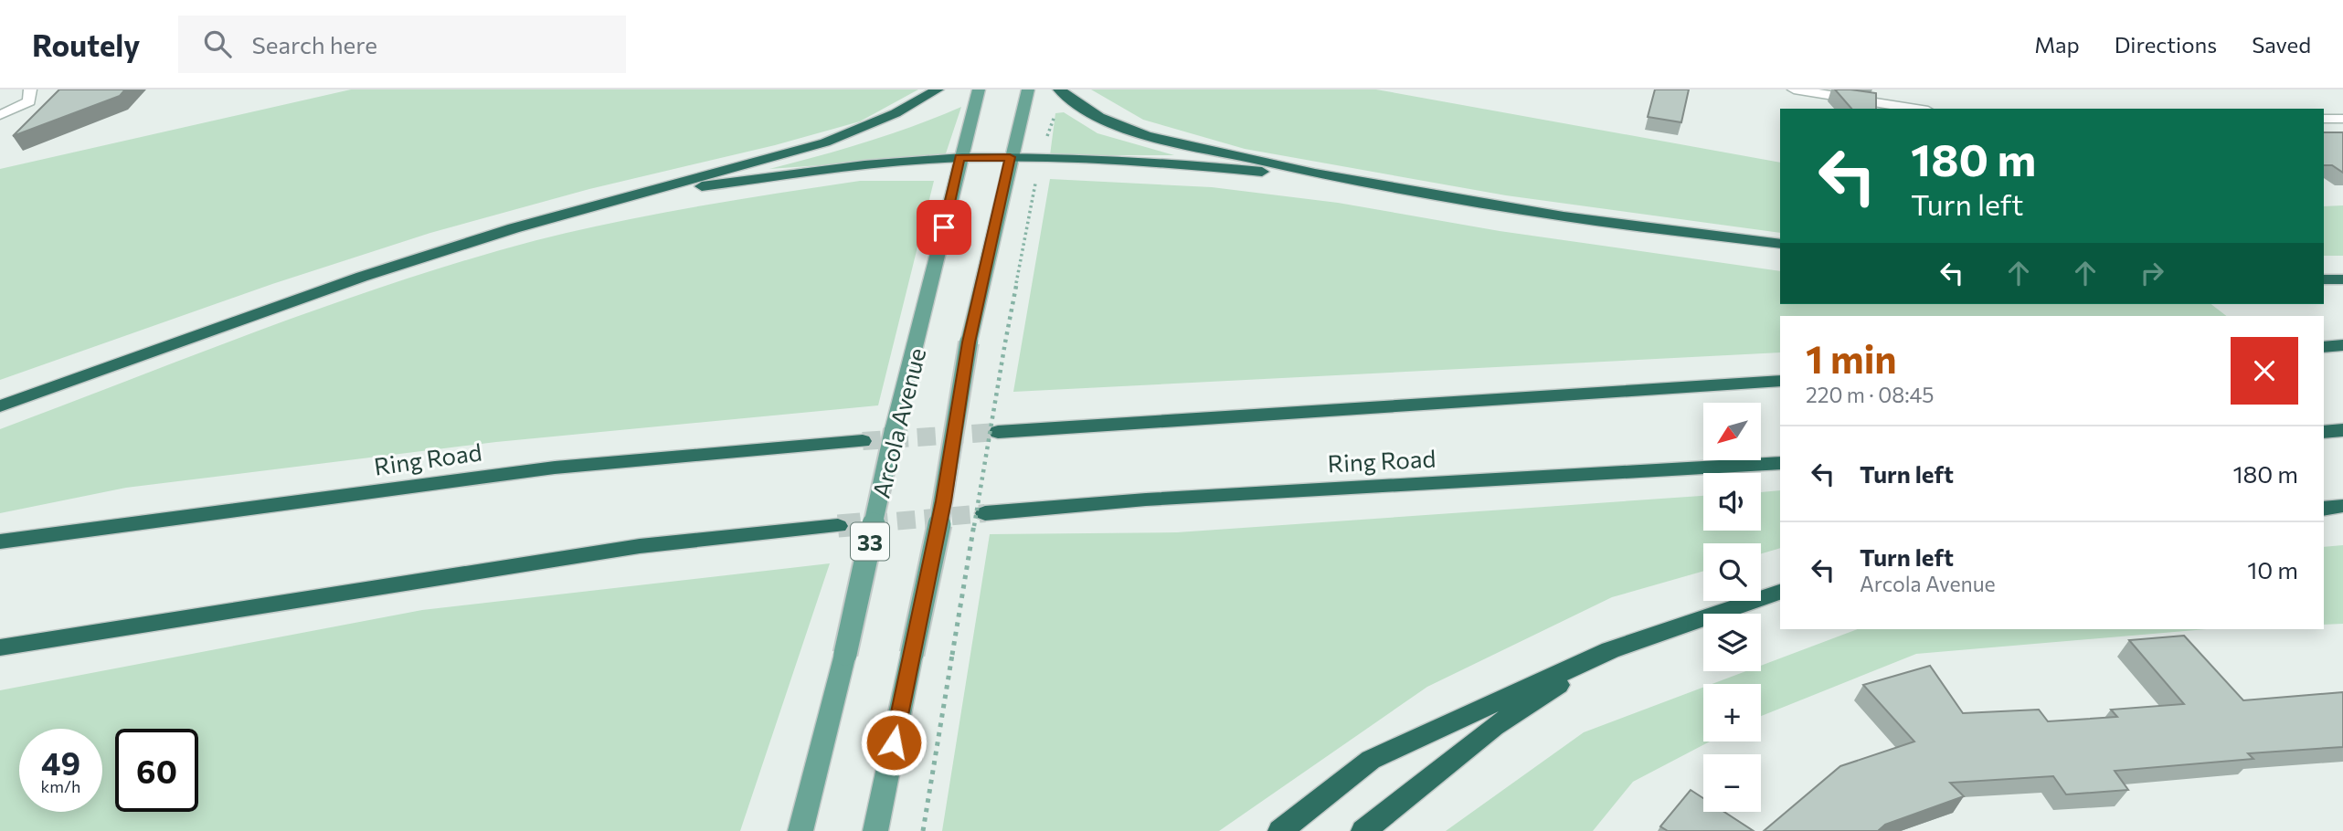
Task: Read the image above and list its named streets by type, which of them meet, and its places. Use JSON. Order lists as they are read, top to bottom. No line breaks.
{"streets":{"highway":["Ring Road"],"main road":["Arcola Avenue","33"]},"north":"bottom left","page":{"header":"Routely","search":"Search here","nav":["Map","Directions","Saved"],"turn":["180 m","Turn left"],"heading":["1 min","220 m · 08:45"],"map_buttons":["+","−"],"list":[{"name":"Turn left","value":"180 m"},{"name":"Turn left","note":"Arcola Avenue","value":"10 m"}],"speed":"49 km/h","limit":"60"}}
